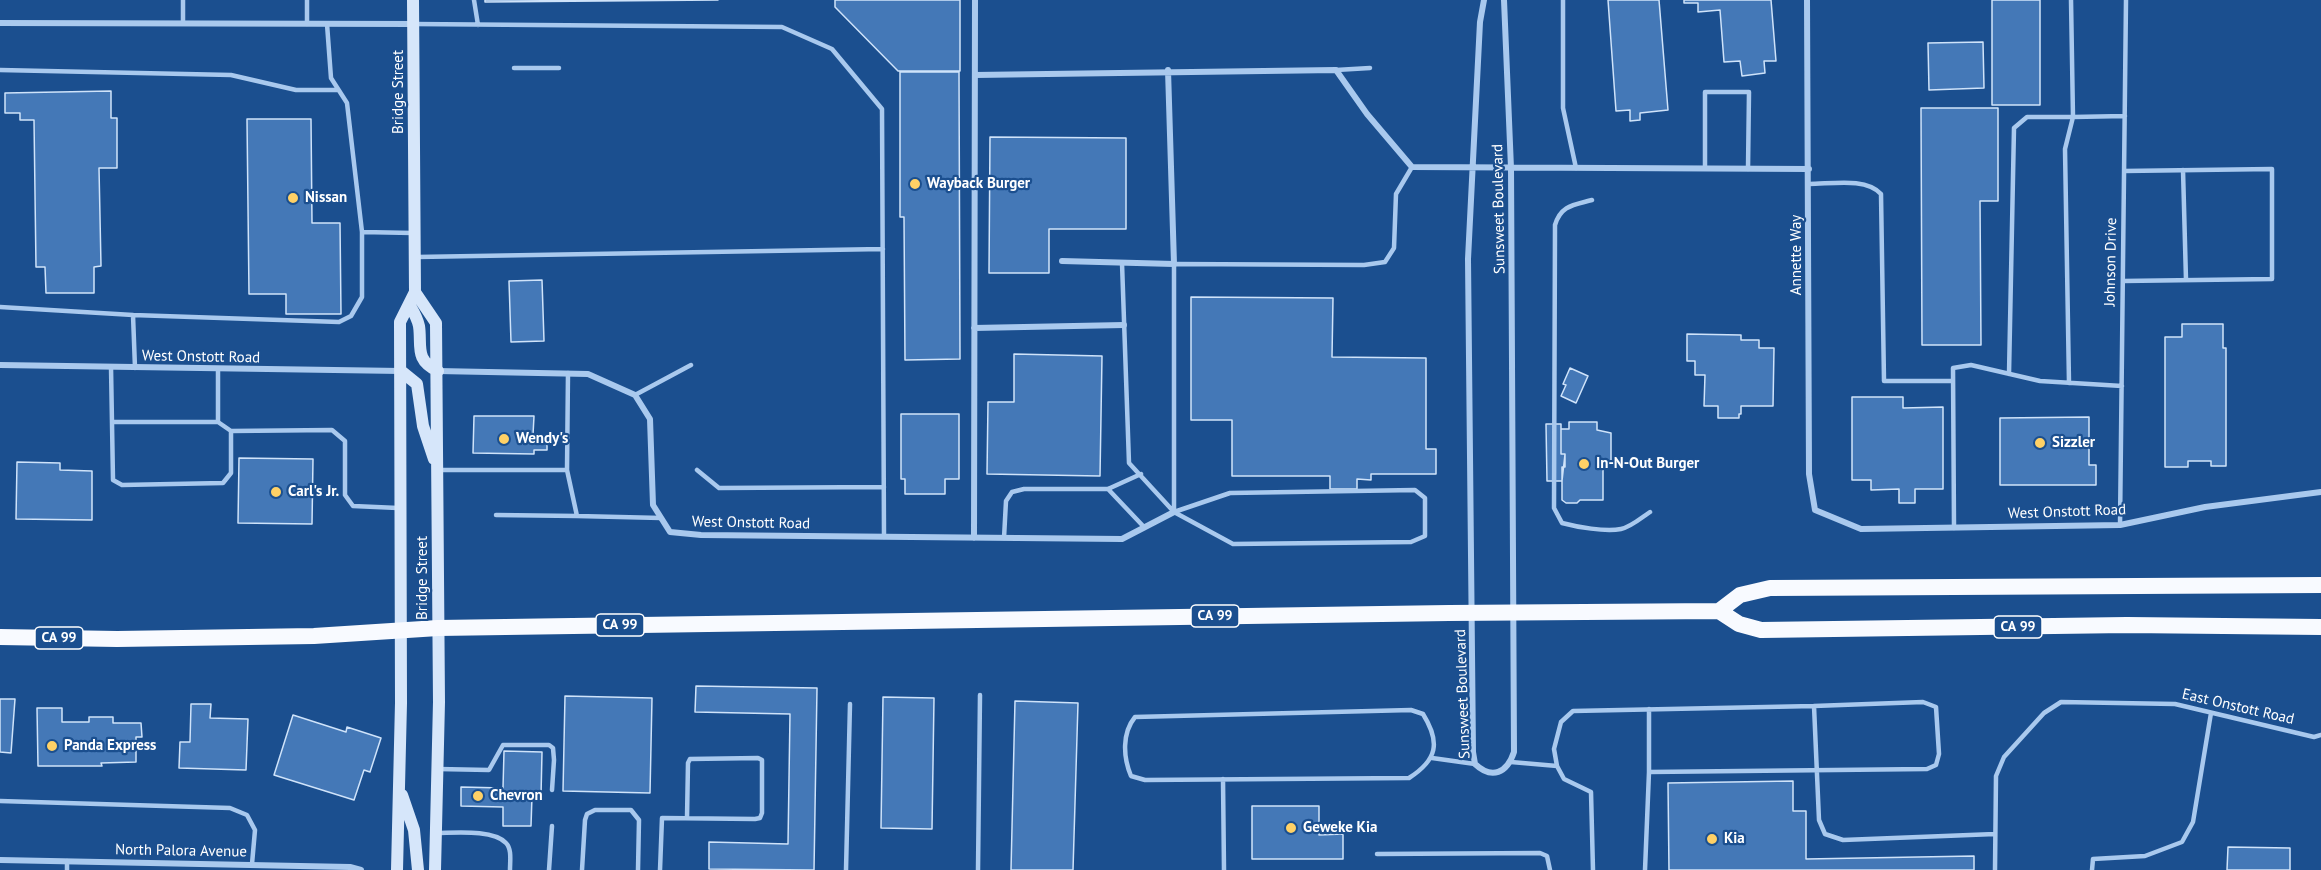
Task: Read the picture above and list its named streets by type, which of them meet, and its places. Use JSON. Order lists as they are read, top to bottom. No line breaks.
{"streets":{"highway":["CA 99"],"main road":["Bridge Street"],"street":["Sunsweet Boulevard","Annette Way","West Onstott Road","North Palora Avenue"],"lane":["Johnson Drive","East Onstott Road"]},"crossings":[["Bridge Street","West Onstott Road"],["Bridge Street","CA 99"],["Sunsweet Boulevard","CA 99"],["Annette Way","West Onstott Road"],["Johnson Drive","West Onstott Road"]],"places":["Wayback Burger","Nissan","Wendy's","Sizzler","In-N-Out Burger","Carl's Jr.","Panda Express","Chevron","Geweke Kia","Kia"]}
